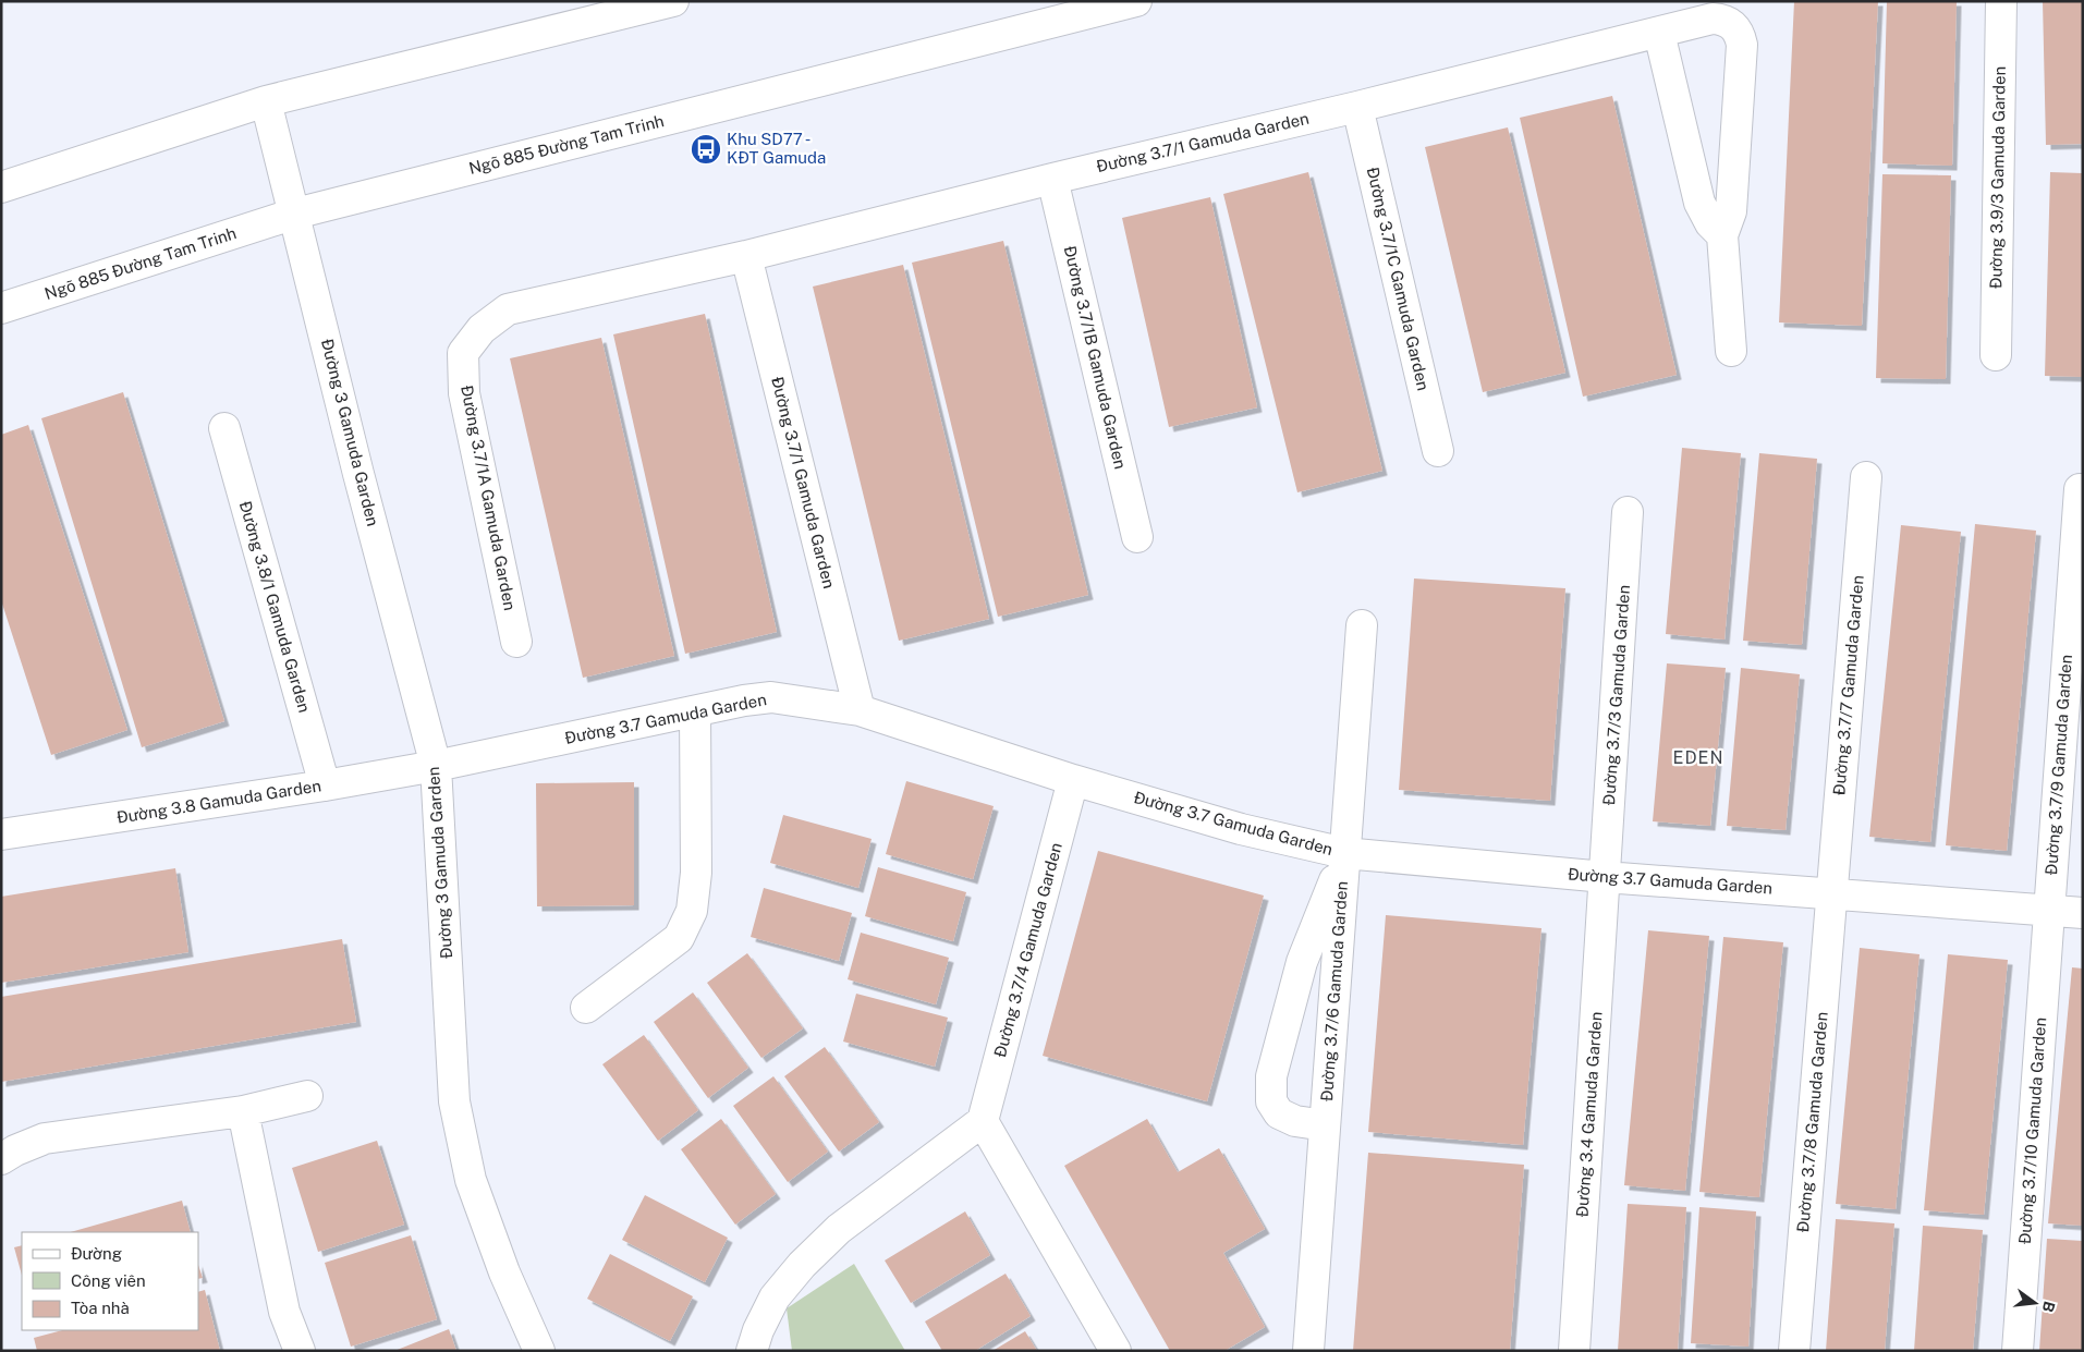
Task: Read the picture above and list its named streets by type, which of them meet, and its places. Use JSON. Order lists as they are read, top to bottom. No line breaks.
{"streets":{"street":["Đường 3.7/1 Gamuda Garden","Ngõ 885 Đường Tam Trinh","Đường 3.9/3 Gamuda Garden","Đường 3.7/1C Gamuda Garden","Đường 3.7/1B Gamuda Garden","Đường 3 Gamuda Garden","Đường 3.7/1A Gamuda Garden","Đường 3.8/1 Gamuda Garden","Đường 3.7/7 Gamuda Garden","Đường 3.7/3 Gamuda Garden","Đường 3.7 Gamuda Garden","Đường 3.7/9 Gamuda Garden","Đường 3.8 Gamuda Garden","Đường 3.7/4 Gamuda Garden","Đường 3.7/6 Gamuda Garden","Đường 3.4 Gamuda Garden","Đường 3.7/8 Gamuda Garden","Đường 3.7/10 Gamuda Garden"]},"crossings":[["Đường 3.7/1 Gamuda Garden","Đường 3.7/1C Gamuda Garden"],["Đường 3.7/1 Gamuda Garden","Đường 3.7/1B Gamuda Garden"],["Đường 3.7/1 Gamuda Garden","Đường 3.7/1A Gamuda Garden"],["Đường 3.7/1 Gamuda Garden","Đường 3.7 Gamuda Garden"],["Ngõ 885 Đường Tam Trinh","Đường 3 Gamuda Garden"],["Đường 3 Gamuda Garden","Đường 3.7 Gamuda Garden"],["Đường 3 Gamuda Garden","Đường 3.8 Gamuda Garden"],["Đường 3.8/1 Gamuda Garden","Đường 3.8 Gamuda Garden"],["Đường 3.7/7 Gamuda Garden","Đường 3.7 Gamuda Garden"],["Đường 3.7/7 Gamuda Garden","Đường 3.7/8 Gamuda Garden"],["Đường 3.7/3 Gamuda Garden","Đường 3.7 Gamuda Garden"],["Đường 3.7/3 Gamuda Garden","Đường 3.4 Gamuda Garden"],["Đường 3.7 Gamuda Garden","Đường 3.7/9 Gamuda Garden"],["Đường 3.7 Gamuda Garden","Đường 3.8 Gamuda Garden"],["Đường 3.7 Gamuda Garden","Đường 3.7/4 Gamuda Garden"],["Đường 3.7 Gamuda Garden","Đường 3.7/6 Gamuda Garden"],["Đường 3.7 Gamuda Garden","Đường 3.4 Gamuda Garden"],["Đường 3.7 Gamuda Garden","Đường 3.7/8 Gamuda Garden"],["Đường 3.7 Gamuda Garden","Đường 3.7/10 Gamuda Garden"],["Đường 3.7/9 Gamuda Garden","Đường 3.7/10 Gamuda Garden"]],"districts":["EDEN"],"places":{"bus stop":["Khu SD77 - KĐT Gamuda"]},"legend":["Đường","Công viên","Tòa nhà"],"north":"right"}
